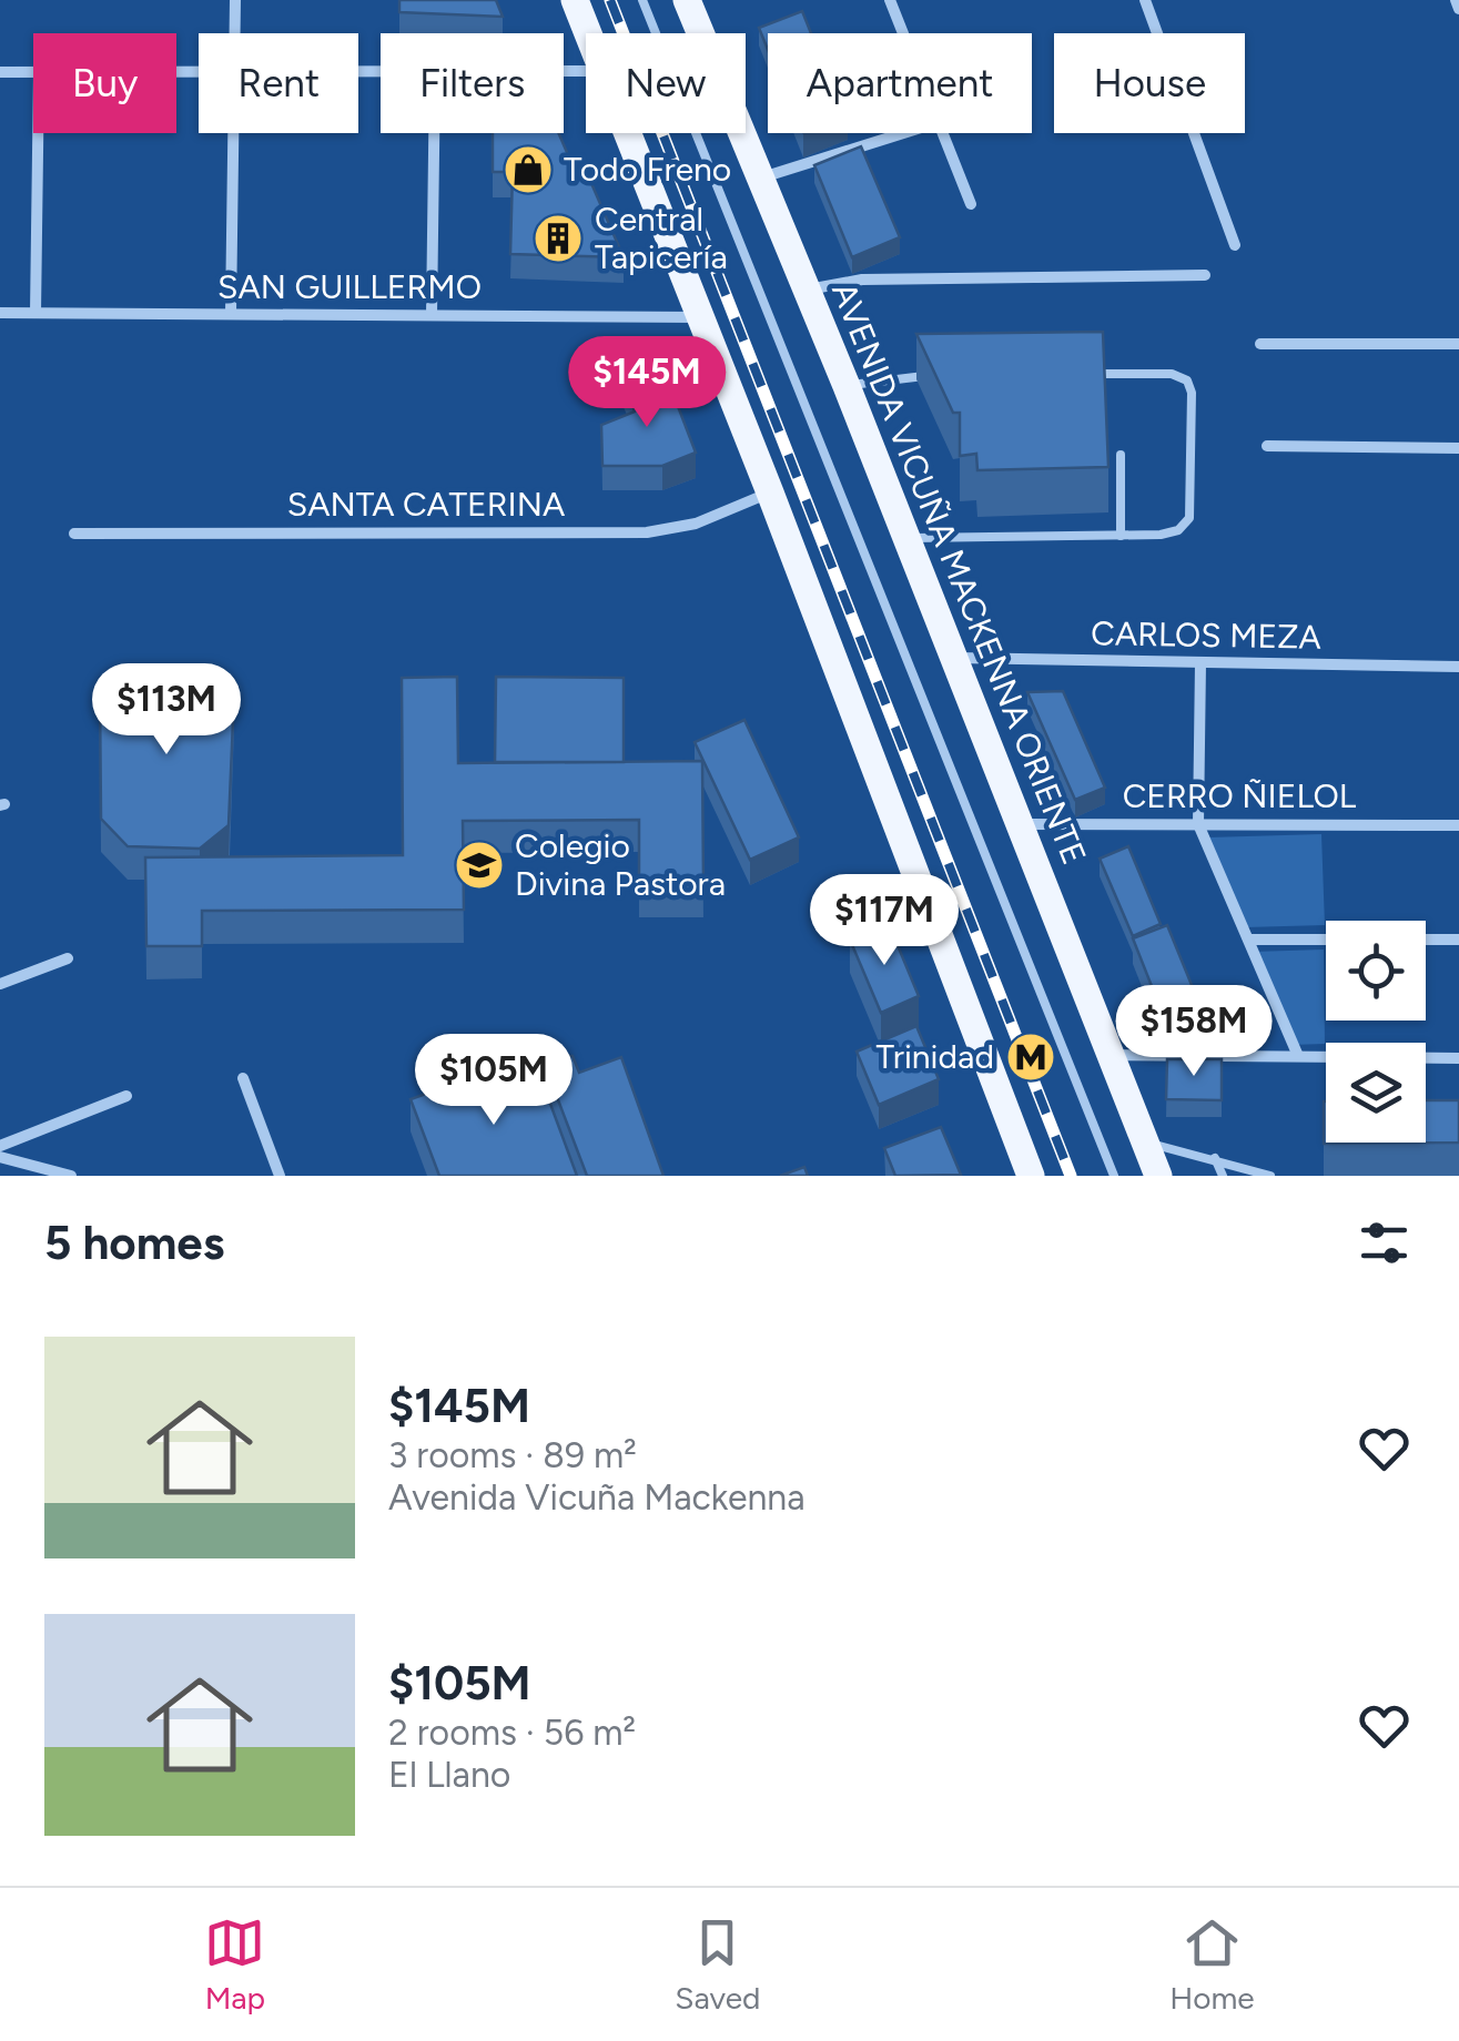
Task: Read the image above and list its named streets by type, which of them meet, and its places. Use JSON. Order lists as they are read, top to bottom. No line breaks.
{"streets":{"main road":["AVENIDA VICUÑA MACKENNA ORIENTE"],"street":["SAN GUILLERMO","SANTA CATERINA","CARLOS MEZA","CERRO ÑIELOL"]},"crossings":[["AVENIDA VICUÑA MACKENNA ORIENTE","CARLOS MEZA"],["AVENIDA VICUÑA MACKENNA ORIENTE","CERRO ÑIELOL"]],"places":{"shop":["Todo Freno"],"building":["Central Tapicería"],"school or university":["Colegio Divina Pastora"],"metro station":["Trinidad"]},"page":{"chip":["Buy","Rent","Filters","New","Apartment","House"],"price":["$145M","$113M","$117M","$158M","$105M"],"heading":"5 homes","list":[{"name":"$145M","note":"3 rooms · 89 m² · Avenida Vicuña Mackenna"},{"name":"$105M","note":"2 rooms · 56 m² · El Llano"}],"tabs":["Map","Saved","Home"]}}
